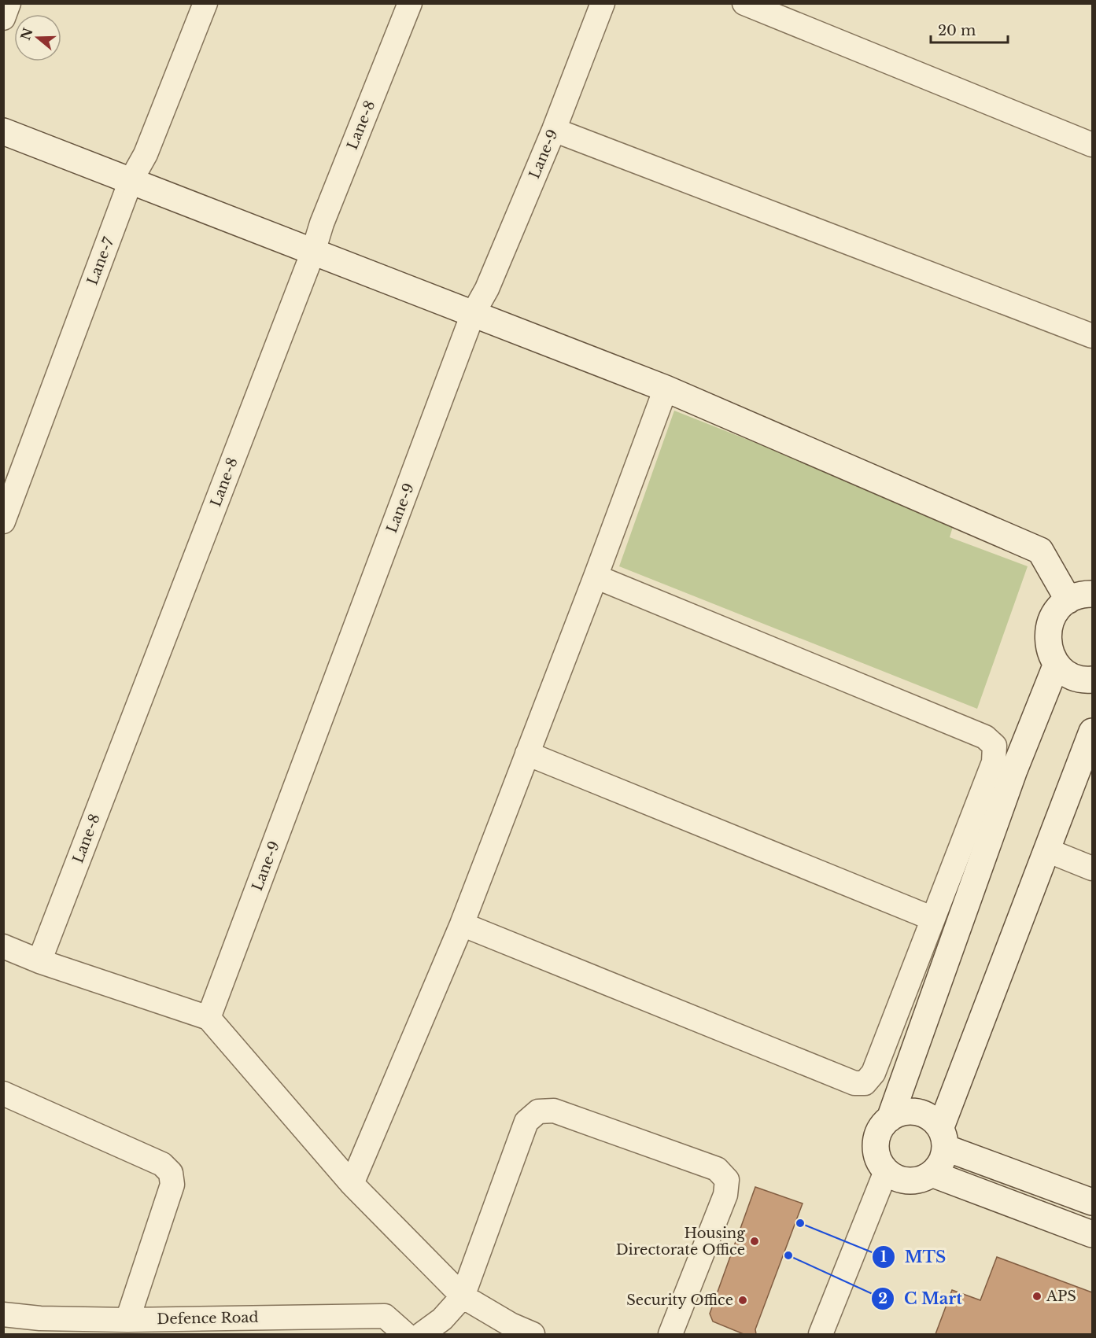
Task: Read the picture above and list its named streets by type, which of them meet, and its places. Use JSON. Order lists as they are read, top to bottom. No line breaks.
{"streets":{"street":["Lane-8","Lane-9","Lane-7","Defence Road"]},"places":["MTS","Housing Directorate Office","C Mart","APS","Security Office"],"scale_bar":"20 m","north":"left"}
